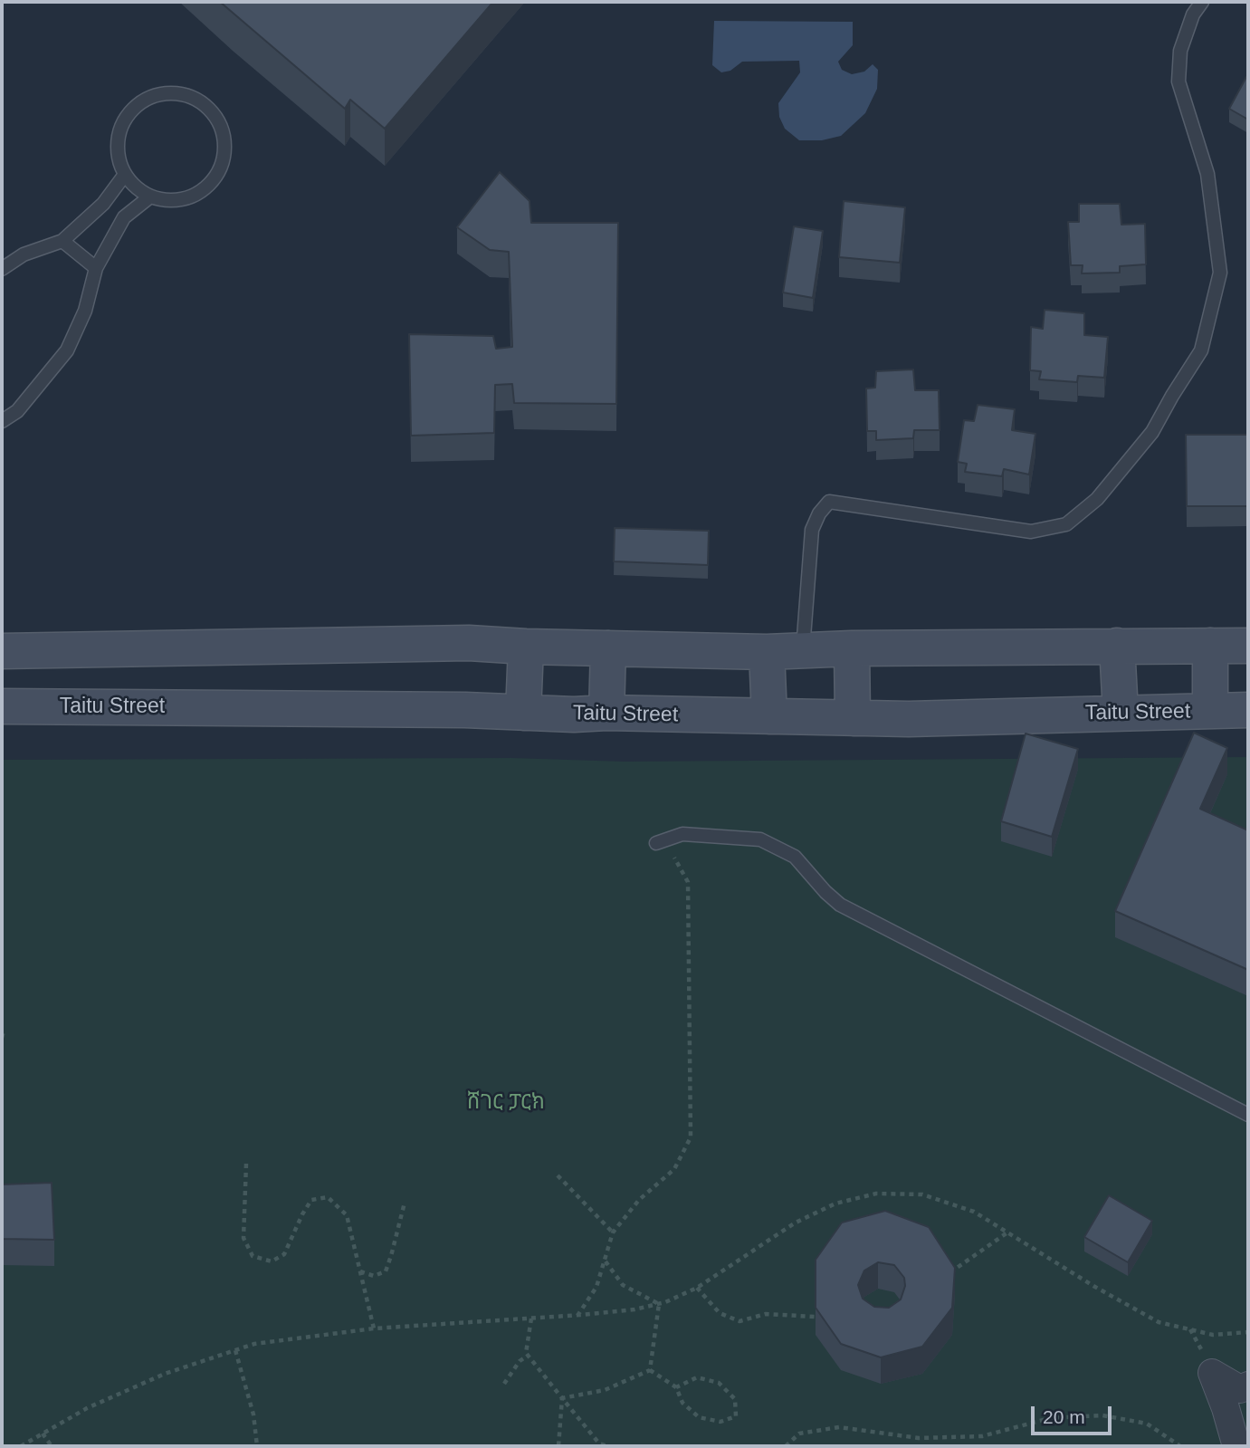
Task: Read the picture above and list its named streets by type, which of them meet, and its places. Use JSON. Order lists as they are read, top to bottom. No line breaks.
{"streets":{"main road":["Taitu Street"]},"parks":["ሸገር ፓርክ"],"scale_bar":"20 m"}
